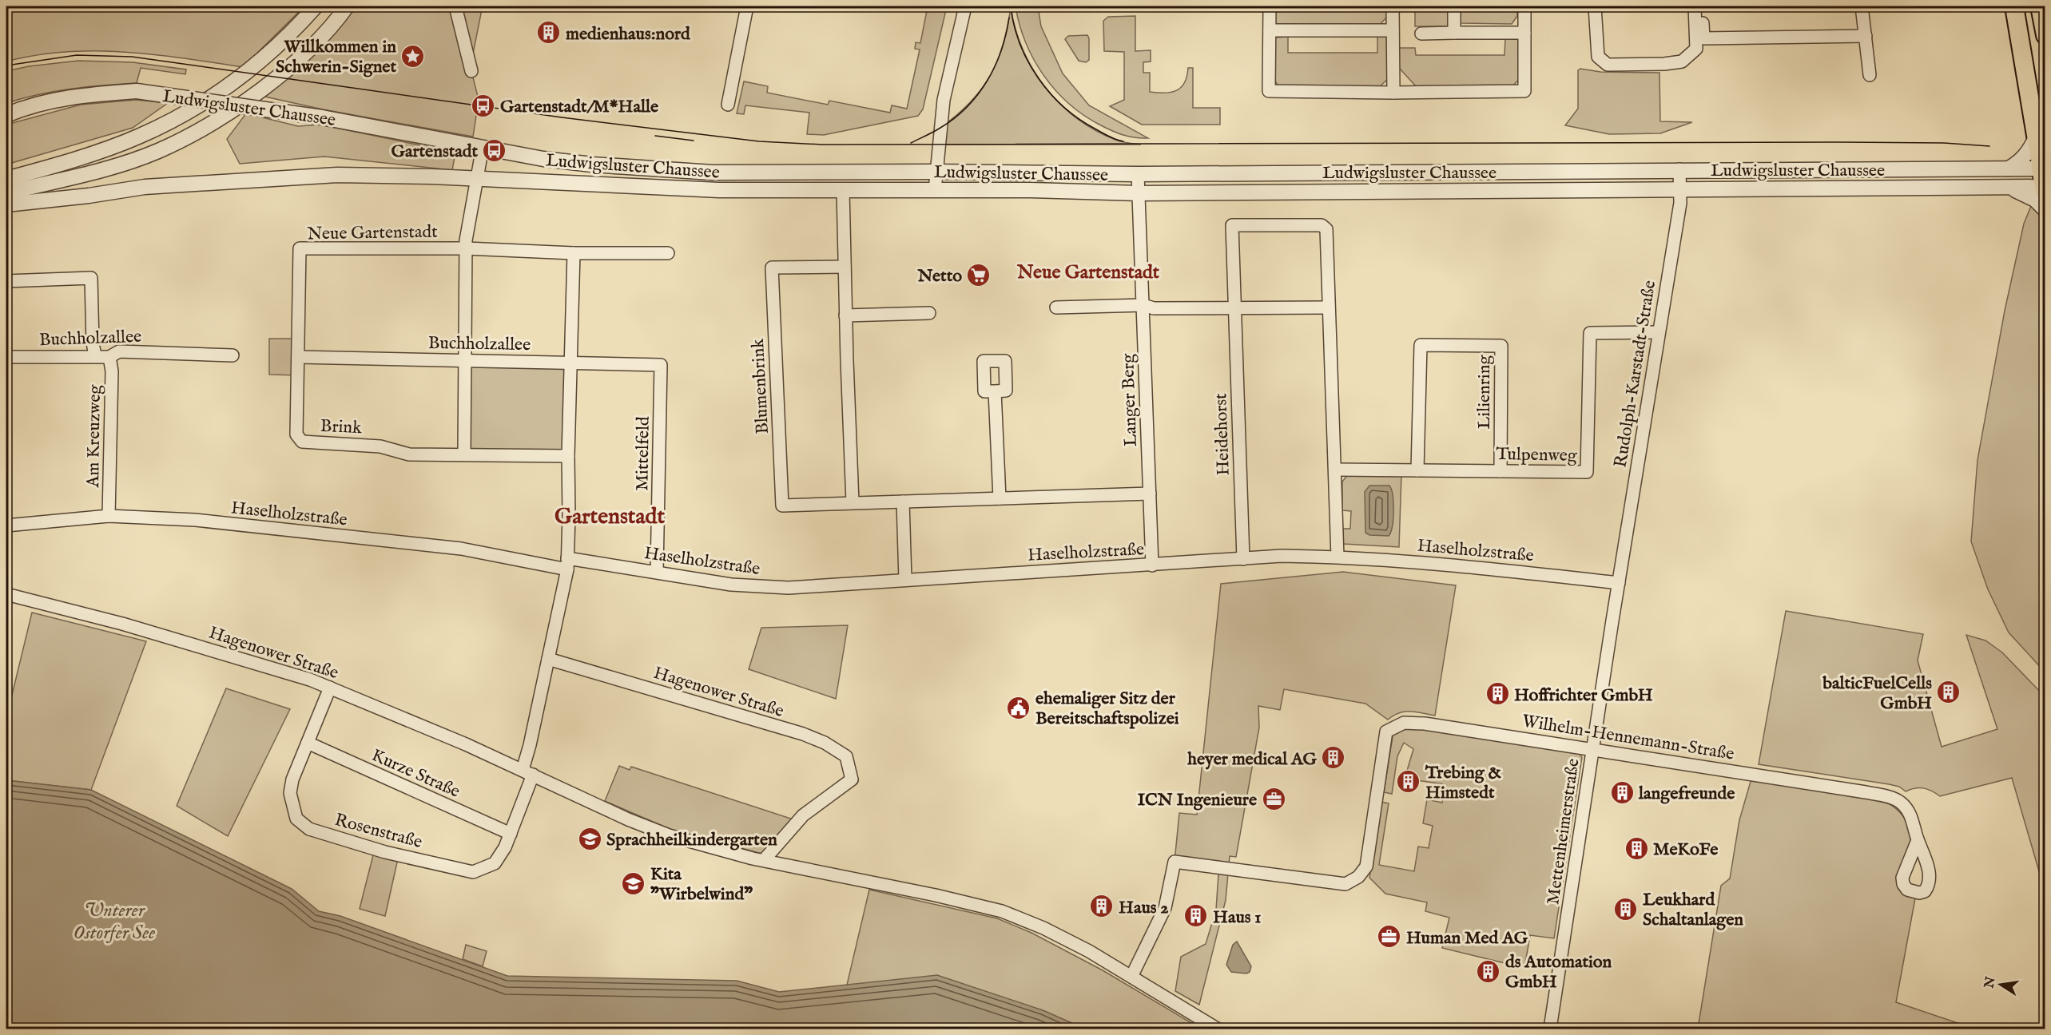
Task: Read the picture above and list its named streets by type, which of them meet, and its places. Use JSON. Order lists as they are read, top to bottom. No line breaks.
{"streets":{"street":["Ludwigsluster Chaussee","Neue Gartenstadt","Buchholzallee","Rudolph-Karstadt-Straße","Blumenbrink","Lilienring","Langer Berg","Brink","Heidehorst","Am Kreuzweg","Mittelfeld","Tulpenweg","Haselholzstraße","Hagenower Straße","Wilhelm-Hennemann-Straße","Kurze Straße","Rosenstraße","Mettenheimerstraße"]},"crossings":[["Ludwigsluster Chaussee","Rudolph-Karstadt-Straße"],["Ludwigsluster Chaussee","Langer Berg"],["Neue Gartenstadt","Buchholzallee"],["Neue Gartenstadt","Brink"],["Buchholzallee","Brink"],["Buchholzallee","Am Kreuzweg"],["Buchholzallee","Mittelfeld"],["Rudolph-Karstadt-Straße","Tulpenweg"],["Rudolph-Karstadt-Straße","Haselholzstraße"],["Rudolph-Karstadt-Straße","Mettenheimerstraße"],["Lilienring","Tulpenweg"],["Langer Berg","Haselholzstraße"],["Heidehorst","Tulpenweg"],["Heidehorst","Haselholzstraße"],["Am Kreuzweg","Haselholzstraße"],["Mittelfeld","Haselholzstraße"],["Haselholzstraße","Mettenheimerstraße"],["Hagenower Straße","Wilhelm-Hennemann-Straße"],["Hagenower Straße","Rosenstraße"],["Wilhelm-Hennemann-Straße","Mettenheimerstraße"],["Kurze Straße","Rosenstraße"]],"districts":["Neue Gartenstadt","Gartenstadt"],"water":["Unterer Ostorfer See"],"places":{"building":["medienhaus:nord","balticFuelCells GmbH","Hoffrichter GmbH","heyer medical AG","Trebing & Himstedt","langefreunde","MeKoFe","Haus 2","Leukhard Schaltanlagen","Haus 1","ds Automation GmbH"],"place":["Willkommen in Schwerin-Signet"],"bus stop":["Gartenstadt/M*Halle","Gartenstadt"],"supermarket":["Netto"],"public building":["ehemaliger Sitz der Bereitschaftspolizei"],"office":["ICN Ingenieure","Human Med AG"],"school or university":["Sprachheilkindergarten","Kita \"Wirbelwind\""]},"north":"left"}
